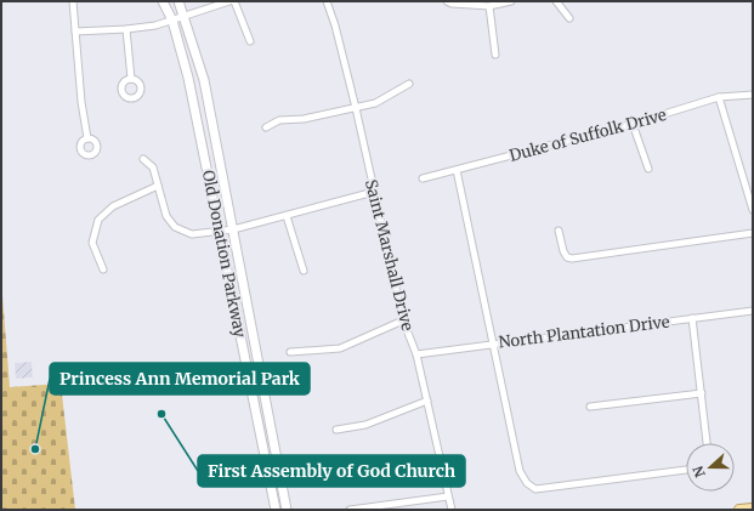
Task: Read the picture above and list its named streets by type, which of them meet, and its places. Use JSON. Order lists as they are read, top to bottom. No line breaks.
{"streets":{"street":["Duke of Suffolk Drive","Old Donation Parkway","Saint Marshall Drive","North Plantation Drive"]},"crossings":[["Saint Marshall Drive","North Plantation Drive"]],"places":["First Assembly of God Church","Princess Ann Memorial Park"],"north":"left"}
